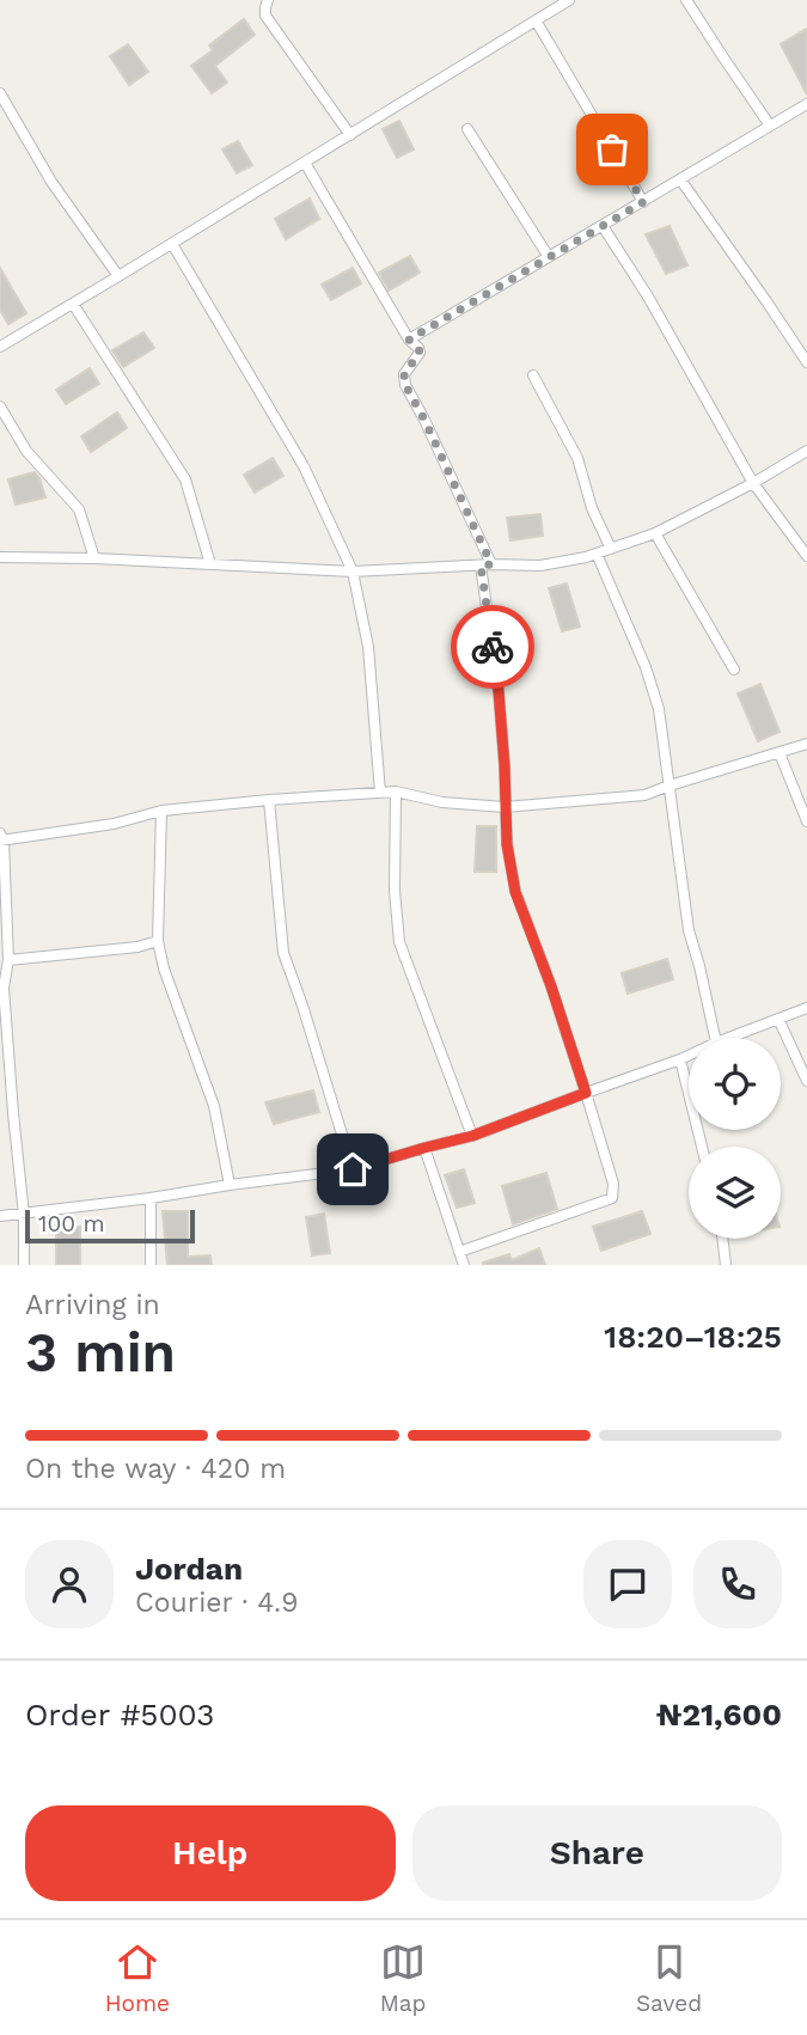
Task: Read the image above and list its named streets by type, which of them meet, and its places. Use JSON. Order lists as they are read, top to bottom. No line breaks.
{"scale_bar":"100 m","page":{"scale":"100 m","heading":["3 min","Arriving in","18:20–18:25"],"panel":["Jordan","Courier · 4.9","Order #5003","₦21,600"],"bar":"On the way · 420 m","buttons":["Help","Share"],"tabs":["Home","Map","Saved"]}}
